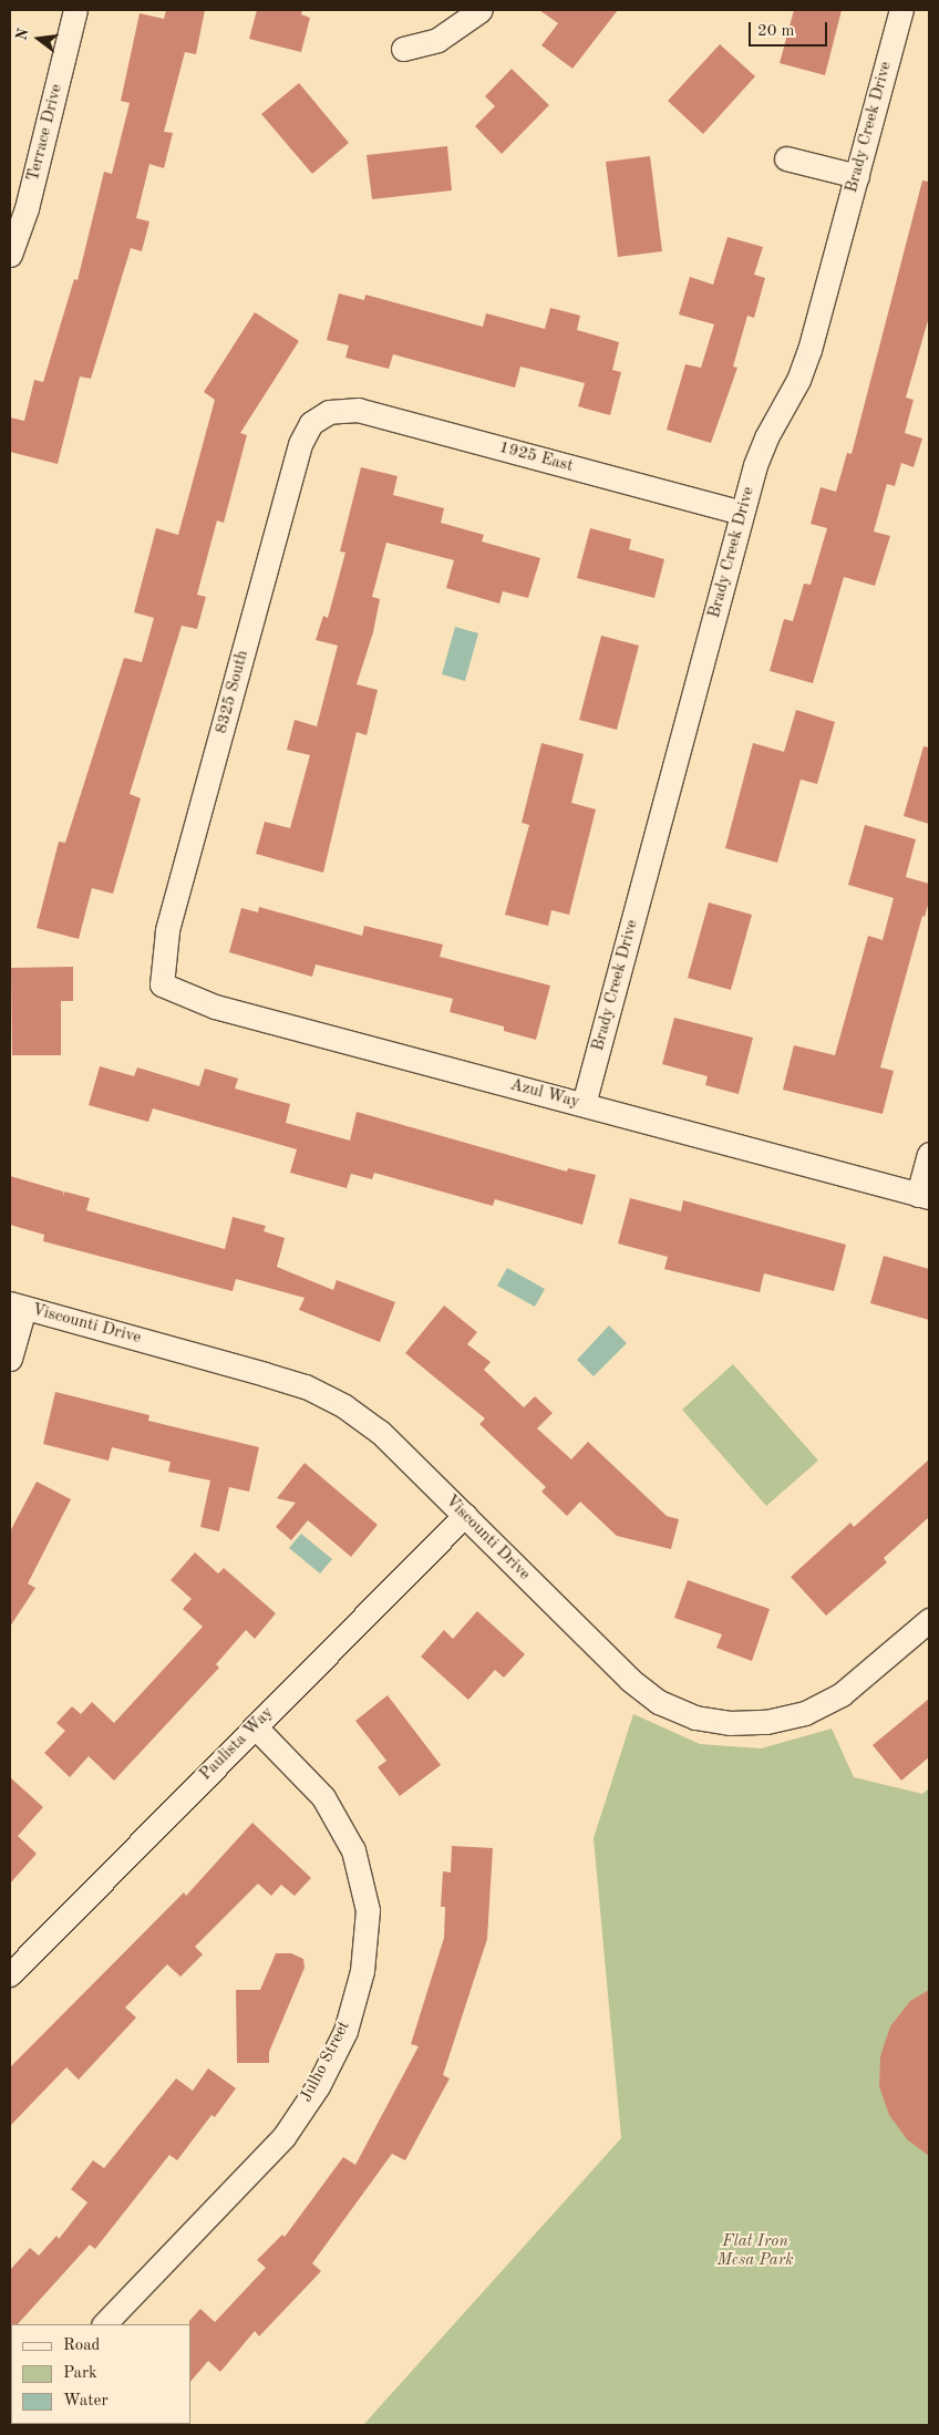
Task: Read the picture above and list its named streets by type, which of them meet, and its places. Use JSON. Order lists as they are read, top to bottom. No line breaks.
{"streets":{"street":["Brady Creek Drive","Terrace Drive","1925 East","8325 South","Azul Way","Viscounti Drive","Paulista Way","Julho Street"]},"crossings":[["Brady Creek Drive","1925 East"],["Brady Creek Drive","Azul Way"],["1925 East","8325 South"],["8325 South","Azul Way"],["Viscounti Drive","Paulista Way"],["Paulista Way","Julho Street"]],"parks":["Flat Iron Mesa Park"],"legend":["Road","Park","Water"],"scale_bar":"20 m","north":"left"}
